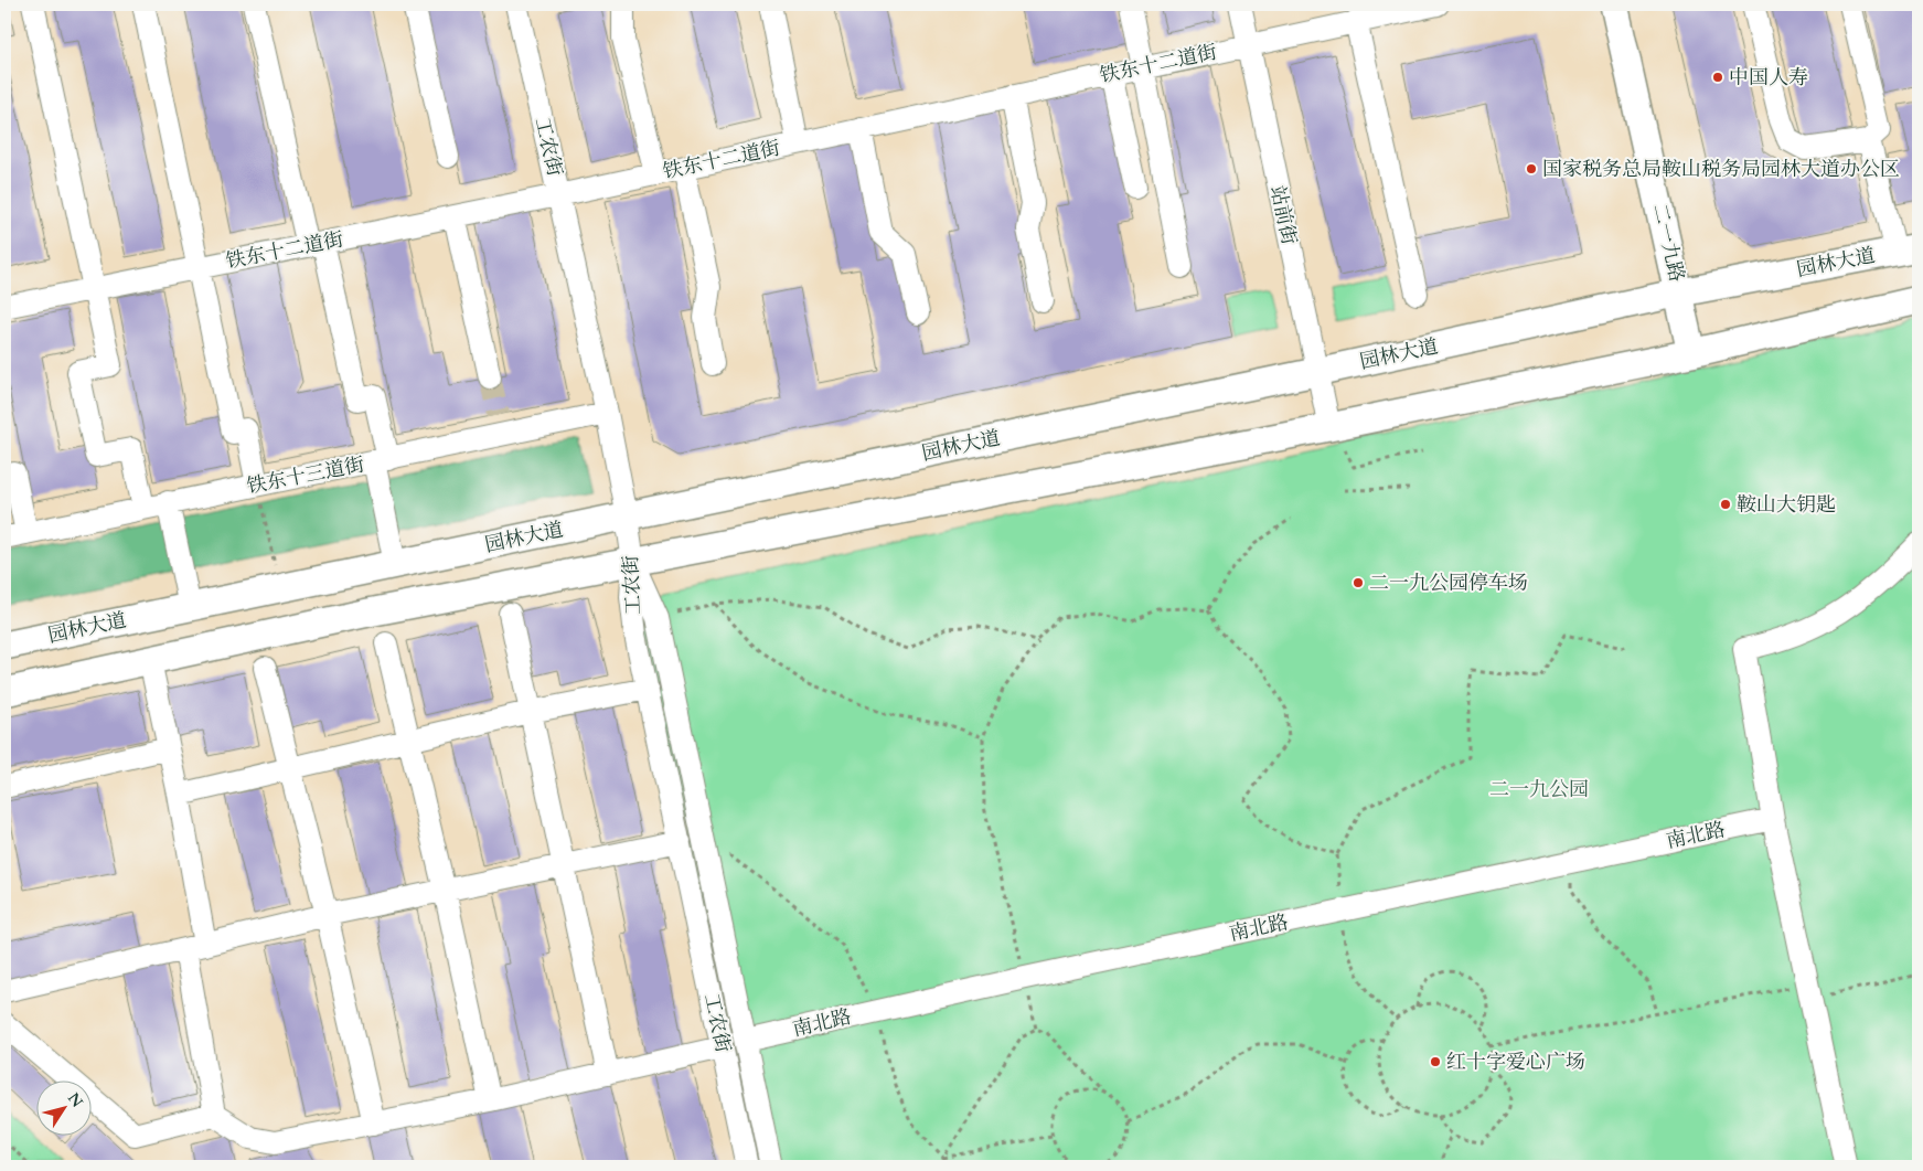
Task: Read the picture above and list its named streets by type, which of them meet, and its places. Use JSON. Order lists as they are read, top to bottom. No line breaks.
{"streets":{"main road":["二一九路","园林大道"],"street":["铁东十二道街","工农街","站前街","铁东十三道街","南北路"]},"crossings":[["铁东十二道街","工农街"],["铁东十二道街","站前街"],["工农街","园林大道"],["工农街","铁东十三道街"],["站前街","园林大道"],["二一九路","园林大道"]],"parks":["二一九公园"],"places":["中国人寿","国家税务总局鞍山税务局园林大道办公区","鞍山大钥匙","二一九公园停车场","红十字爱心广场"],"north":"top right"}
